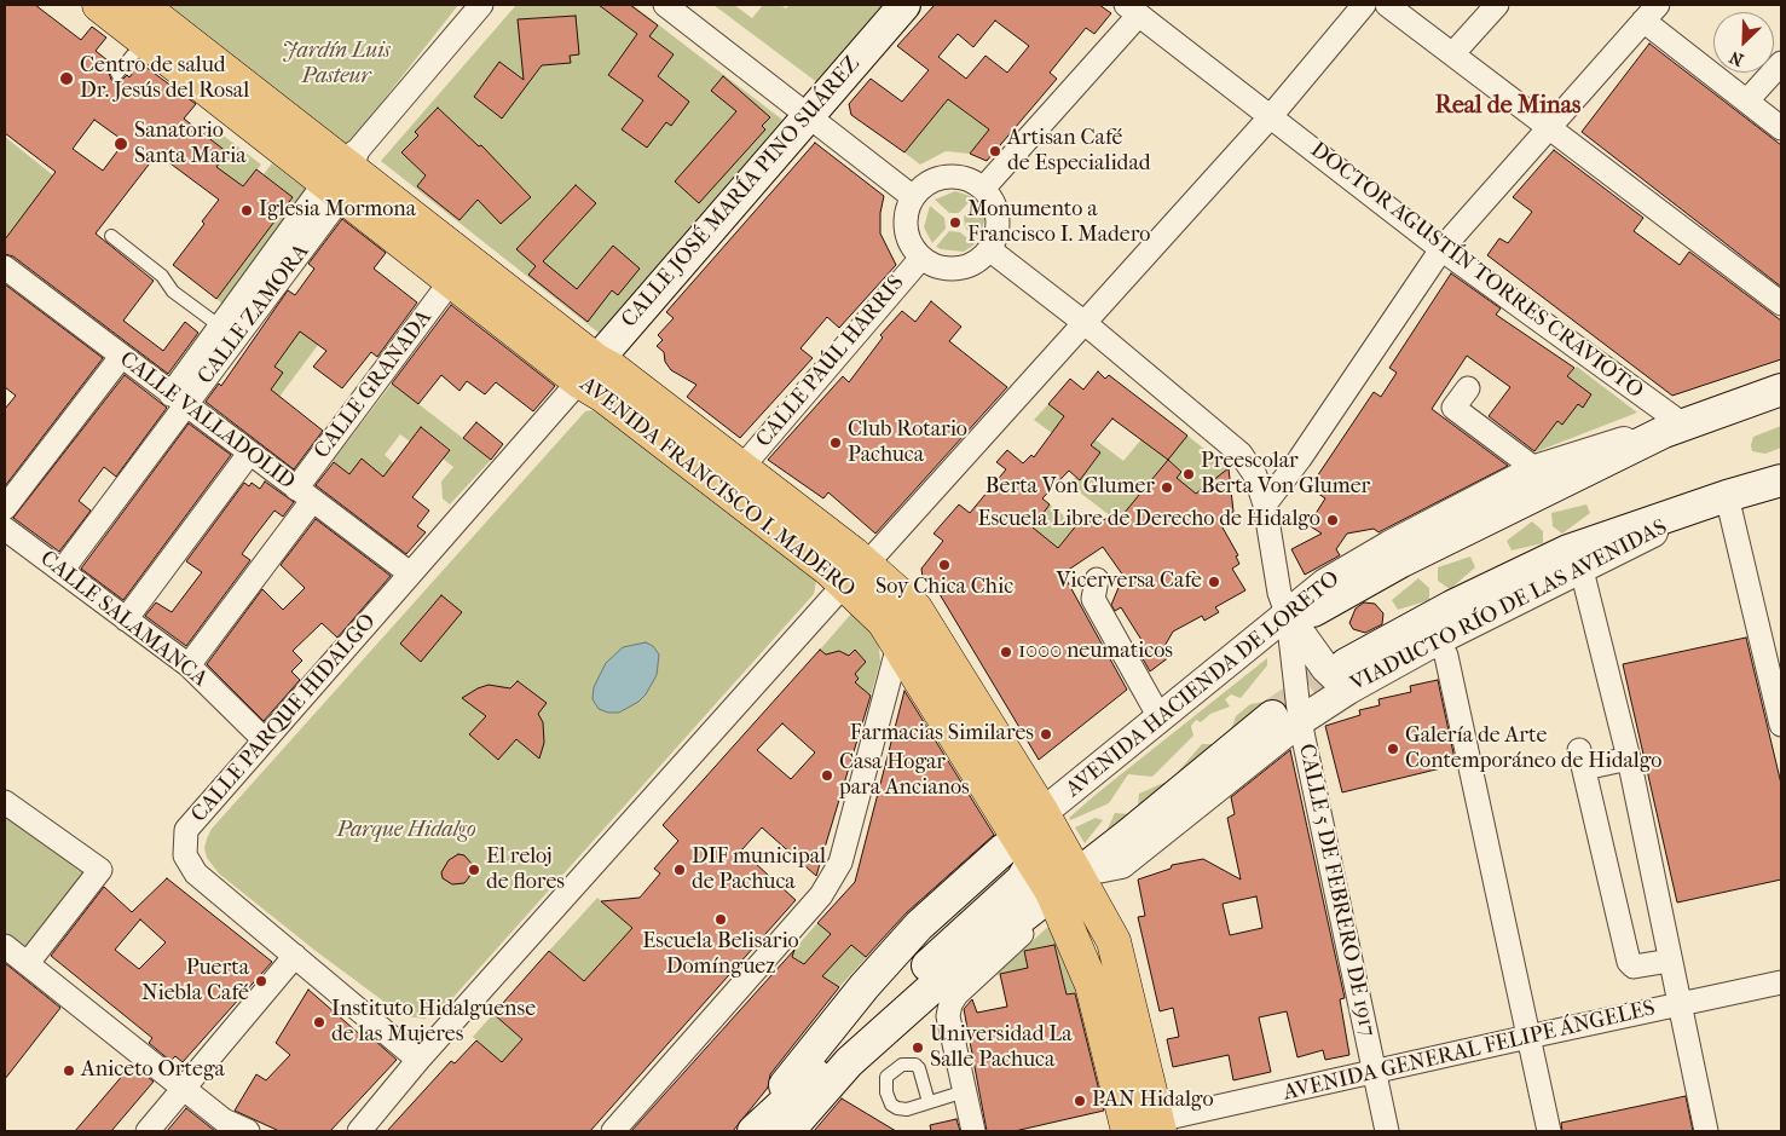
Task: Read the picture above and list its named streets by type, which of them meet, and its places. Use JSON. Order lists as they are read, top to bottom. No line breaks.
{"streets":{"main road":["CALLE JOSÉ MARÍA PINO SUÁREZ","AVENIDA FRANCISCO I. MADERO","VIADUCTO RÍO DE LAS AVENIDAS"],"street":["DOCTOR AGUSTÍN TORRES CRAVIOTO","CALLE ZAMORA","CALLE PAÚL HARRIS","CALLE GRANADA","CALLE VALLADOLID","CALLE SALAMANCA","AVENIDA HACIENDA DE LORETO","CALLE PARQUE HIDALGO","CALLE 5 DE FEBRERO DE 1917","AVENIDA GENERAL FELIPE ÁNGELES"]},"crossings":[["CALLE JOSÉ MARÍA PINO SUÁREZ","AVENIDA FRANCISCO I. MADERO"],["CALLE JOSÉ MARÍA PINO SUÁREZ","CALLE PARQUE HIDALGO"],["DOCTOR AGUSTÍN TORRES CRAVIOTO","AVENIDA HACIENDA DE LORETO"],["CALLE ZAMORA","CALLE VALLADOLID"],["CALLE ZAMORA","AVENIDA FRANCISCO I. MADERO"],["CALLE ZAMORA","CALLE SALAMANCA"],["CALLE PAÚL HARRIS","AVENIDA FRANCISCO I. MADERO"],["CALLE PAÚL HARRIS","CALLE 5 DE FEBRERO DE 1917"],["CALLE GRANADA","CALLE VALLADOLID"],["CALLE GRANADA","AVENIDA FRANCISCO I. MADERO"],["CALLE GRANADA","CALLE SALAMANCA"],["CALLE VALLADOLID","CALLE PARQUE HIDALGO"],["AVENIDA FRANCISCO I. MADERO","VIADUCTO RÍO DE LAS AVENIDAS"],["AVENIDA FRANCISCO I. MADERO","AVENIDA HACIENDA DE LORETO"],["AVENIDA FRANCISCO I. MADERO","CALLE PARQUE HIDALGO"],["AVENIDA FRANCISCO I. MADERO","AVENIDA GENERAL FELIPE ÁNGELES"],["VIADUCTO RÍO DE LAS AVENIDAS","CALLE 5 DE FEBRERO DE 1917"],["CALLE SALAMANCA","CALLE PARQUE HIDALGO"],["AVENIDA HACIENDA DE LORETO","CALLE 5 DE FEBRERO DE 1917"],["CALLE 5 DE FEBRERO DE 1917","AVENIDA GENERAL FELIPE ÁNGELES"]],"districts":["Real de Minas"],"parks":["Jardín Luis Pasteur","Parque Hidalgo"],"places":["Centro de salud Dr. Jesús del Rosal","Sanatorio Santa Maria","Artisan Café de Especialidad","Iglesia Mormona","Monumento a Francisco I. Madero","Club Rotario Pachuca","Preescolar Berta Von Glumer","Berta Von Glumer","Escuela Libre de Derecho de Hidalgo","Soy Chica Chic","Vicerversa Cafe","1000 neumaticos","Farmacias Similares","Galería de Arte Contemporáneo de Hidalgo","Casa Hogar para Ancianos","El reloj de flores","DIF municipal de Pachuca","Escuela Belisario Domínguez","Puerta Niebla Café","Instituto Hidalguense de las Mujeres","Universidad La Salle Pachuca","Aniceto Ortega","PAN Hidalgo"],"north":"bottom left"}
